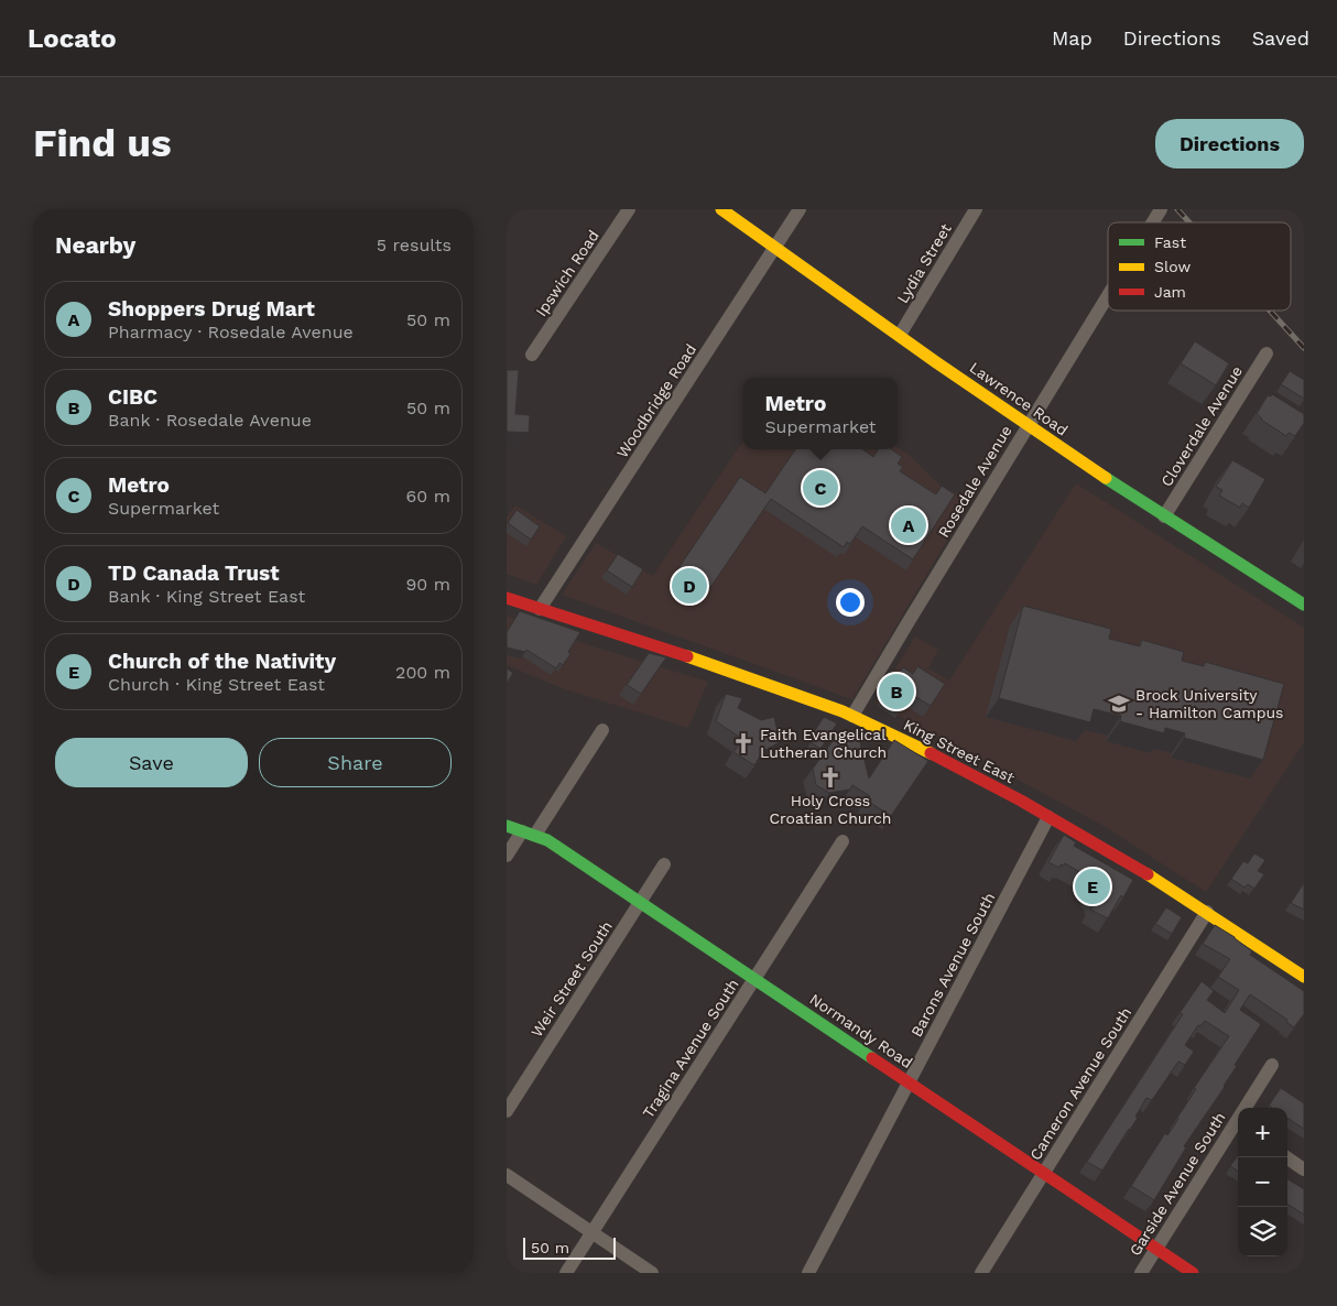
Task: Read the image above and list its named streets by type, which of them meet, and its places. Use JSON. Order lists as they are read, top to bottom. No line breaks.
{"streets":{"street":["Lydia Street","Ipswich Road","Lawrence Road","Woodbridge Road","Cloverdale Avenue","Rosedale Avenue","King Street East","Barons Avenue South","Weir Street South","Normandy Road","Tragina Avenue South","Cameron Avenue South","Garside Avenue South"]},"crossings":[["Lydia Street","Lawrence Road"],["Lawrence Road","Woodbridge Road"],["Lawrence Road","Cloverdale Avenue"],["Lawrence Road","Rosedale Avenue"],["Woodbridge Road","King Street East"],["Rosedale Avenue","King Street East"],["King Street East","Barons Avenue South"],["King Street East","Cameron Avenue South"],["Barons Avenue South","Normandy Road"],["Weir Street South","Normandy Road"],["Normandy Road","Tragina Avenue South"],["Normandy Road","Cameron Avenue South"],["Normandy Road","Garside Avenue South"]],"places":{"school or university":["Brock University - Hamilton Campus"],"church":["Faith Evangelical Lutheran Church","Holy Cross Croatian Church"]},"legend":["Fast","Slow","Jam"],"scale_bar":"50 m","page":{"header":"Locato","nav":["Map","Directions","Saved"],"buttons":["Directions",["Save","Share"]],"title":"Find us","heading":["Nearby","5 results"],"list":[{"mark":"A","name":"Shoppers Drug Mart","note":"Pharmacy · Rosedale Avenue","value":"50 m"},{"mark":"B","name":"CIBC","note":"Bank · Rosedale Avenue","value":"50 m"},{"mark":"C","name":"Metro","note":"Supermarket","value":"60 m"},{"mark":"D","name":"TD Canada Trust","note":"Bank · King Street East","value":"90 m"},{"mark":"E","name":"Church of the Nativity","note":"Church · King Street East","value":"200 m"}],"popup":["Metro","Supermarket"],"pins":["C","A","D","B","E"],"map_buttons":["+","−"],"scale":"50 m"}}
